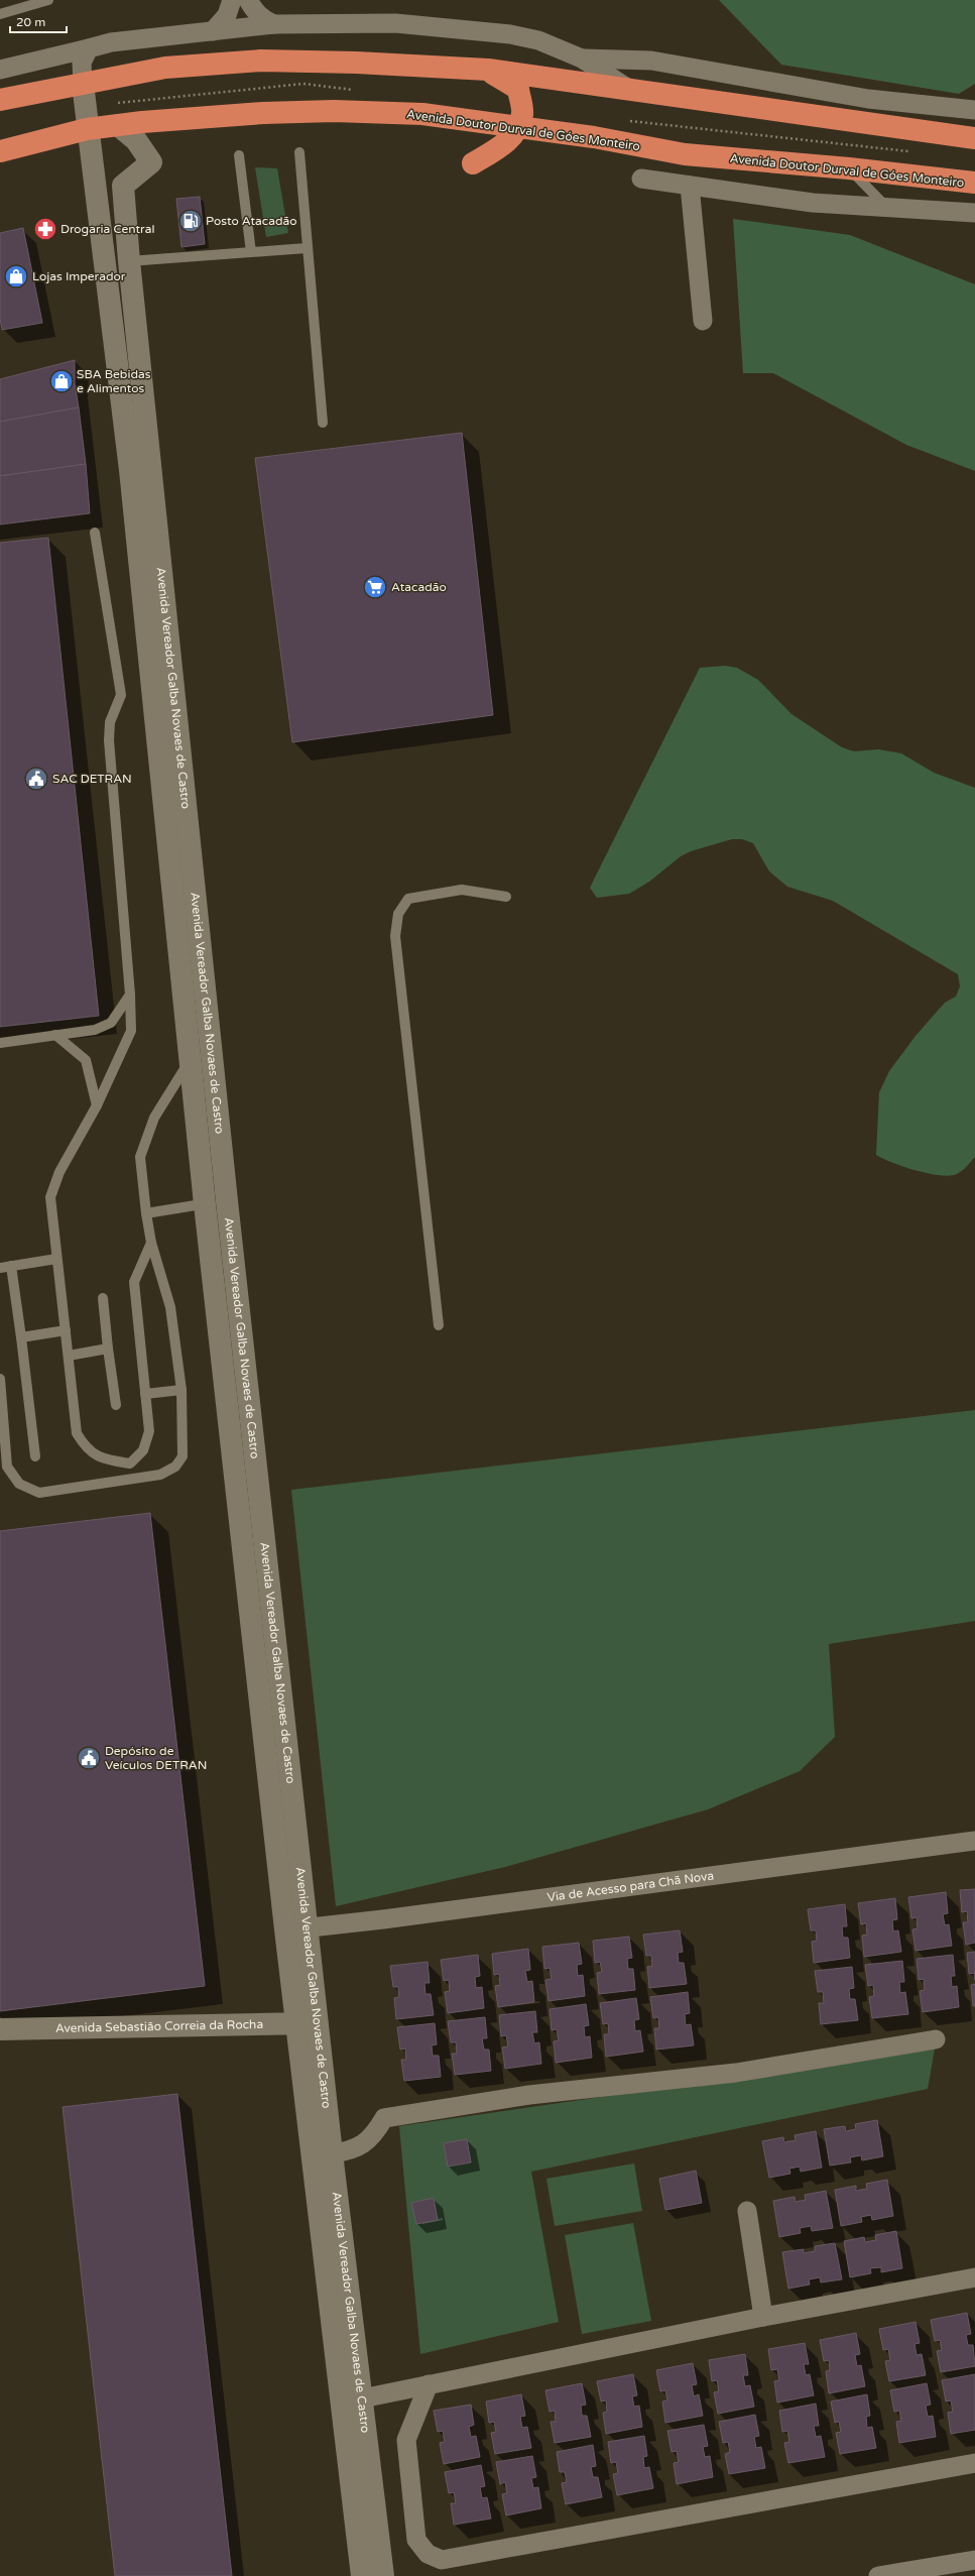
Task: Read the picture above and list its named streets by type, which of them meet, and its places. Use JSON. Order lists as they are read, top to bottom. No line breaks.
{"streets":{"highway":["Avenida Doutor Durval de Góes Monteiro"],"street":["Avenida Vereador Galba Novaes de Castro","Via de Acesso para Chã Nova","Avenida Sebastião Correia da Rocha"]},"crossings":[["Avenida Doutor Durval de Góes Monteiro","Avenida Vereador Galba Novaes de Castro"],["Avenida Vereador Galba Novaes de Castro","Via de Acesso para Chã Nova"],["Avenida Vereador Galba Novaes de Castro","Avenida Sebastião Correia da Rocha"]],"places":{"fuel station":["Posto Atacadão"],"pharmacy":["Drogaria Central"],"shop":["Lojas Imperador","SBA Bebidas e Alimentos"],"supermarket":["Atacadão"],"public building":["SAC DETRAN","Depósito de Veículos DETRAN"]},"scale_bar":"20 m"}
